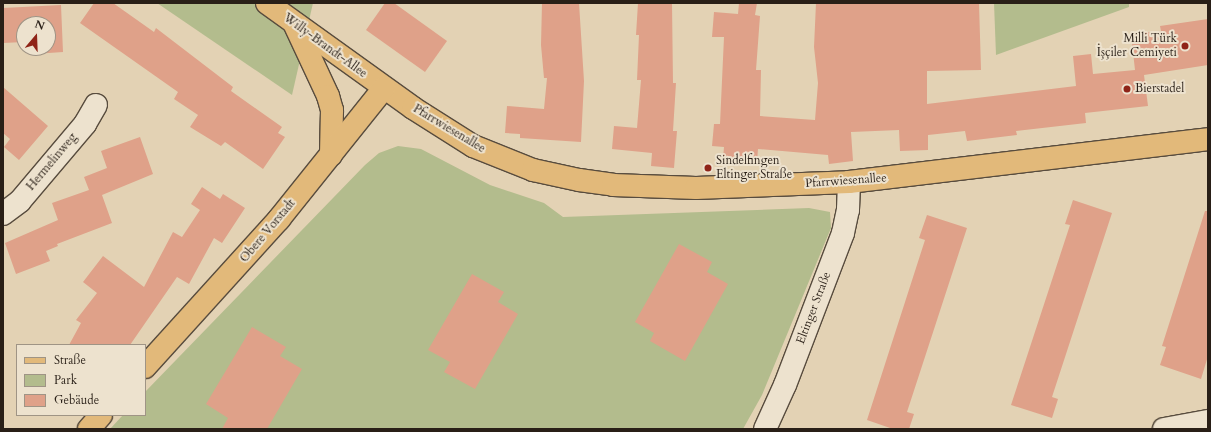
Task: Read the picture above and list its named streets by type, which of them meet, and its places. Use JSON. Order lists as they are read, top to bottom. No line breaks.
{"streets":{"main road":["Willy-Brandt-Allee","Pfarrwiesenallee","Obere Vorstadt"],"street":["Hermelinweg","Eltinger Straße"]},"crossings":[["Willy-Brandt-Allee","Pfarrwiesenallee"],["Willy-Brandt-Allee","Obere Vorstadt"],["Pfarrwiesenallee","Obere Vorstadt"],["Pfarrwiesenallee","Eltinger Straße"]],"places":["Milli Türk İşçiler Cemiyeti","Bierstadel","Sindelfingen Eltinger Straße"],"legend":["Straße","Park","Gebäude"],"north":"top"}
